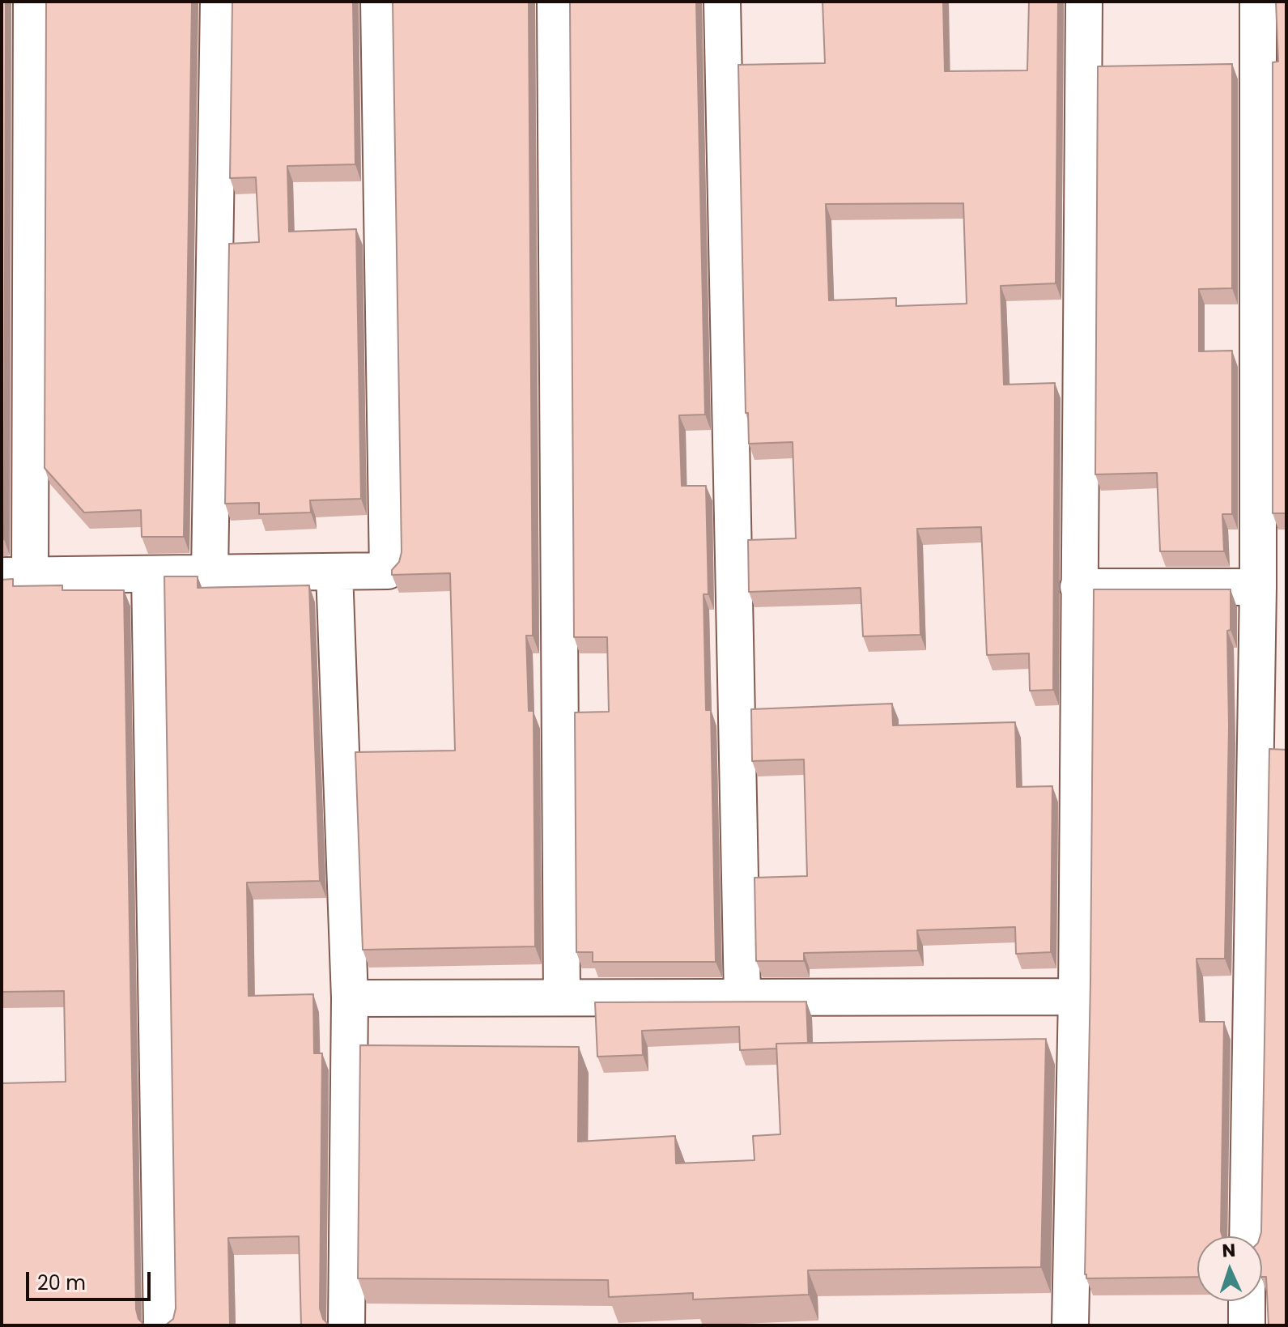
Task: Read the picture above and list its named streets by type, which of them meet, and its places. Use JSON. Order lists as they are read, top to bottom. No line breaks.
{"scale_bar":"20 m","north":"top"}
